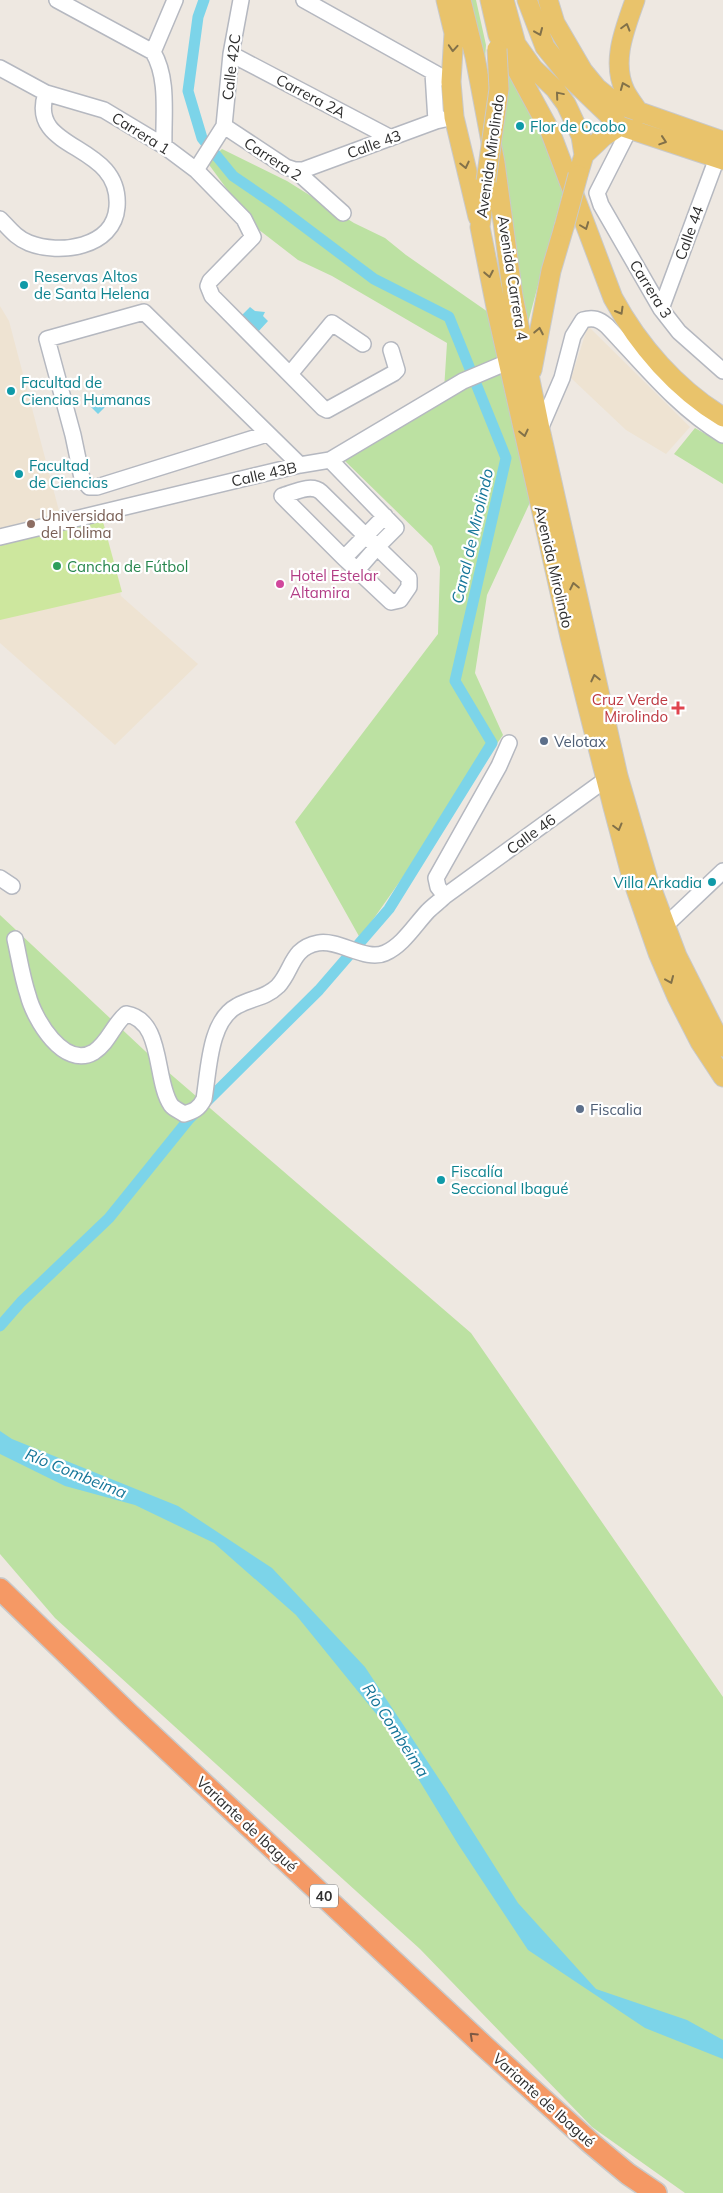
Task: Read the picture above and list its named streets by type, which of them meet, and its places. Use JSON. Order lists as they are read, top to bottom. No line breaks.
{"streets":{"highway":["Variante de Ibagué","40"],"main road":["Avenida Mirolindo","Avenida Carrera 4"],"street":["Calle 42C","Carrera 2A","Carrera 1","Calle 43","Carrera 2","Calle 44","Carrera 3","Calle 43B","Calle 46"]},"crossings":[["Calle 42C","Carrera 2A"],["Calle 42C","Carrera 2"],["Carrera 2A","Calle 43"],["Calle 43","Carrera 2"],["Calle 43","Avenida Carrera 4"],["Avenida Mirolindo","Avenida Carrera 4"],["Avenida Mirolindo","Calle 43B"],["Avenida Mirolindo","Calle 46"],["Calle 44","Carrera 3"]],"water":["Canal de Mirolindo","Río Combeima"],"places":{"other":["Flor de Ocobo","Reservas Altos de Santa Helena","Facultad de Ciencias Humanas","Facultad de Ciencias","Universidad del Tolima","Cancha de Fútbol","Hotel Estelar Altamira","Velotax","Villa Arkadia","Fiscalia","Fiscalía Seccional Ibagué"],"health":["Cruz Verde Mirolindo"]}}
